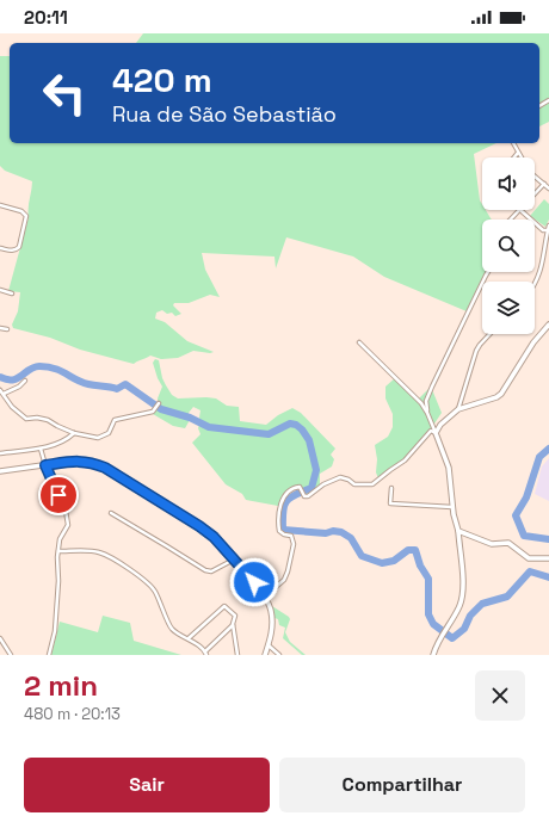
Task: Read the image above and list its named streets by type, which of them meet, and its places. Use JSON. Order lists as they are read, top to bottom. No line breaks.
{"page":{"status":"20:11","turn":["420 m","Rua de São Sebastião"],"heading":["2 min","480 m · 20:13"],"buttons":["Sair","Compartilhar"]}}
